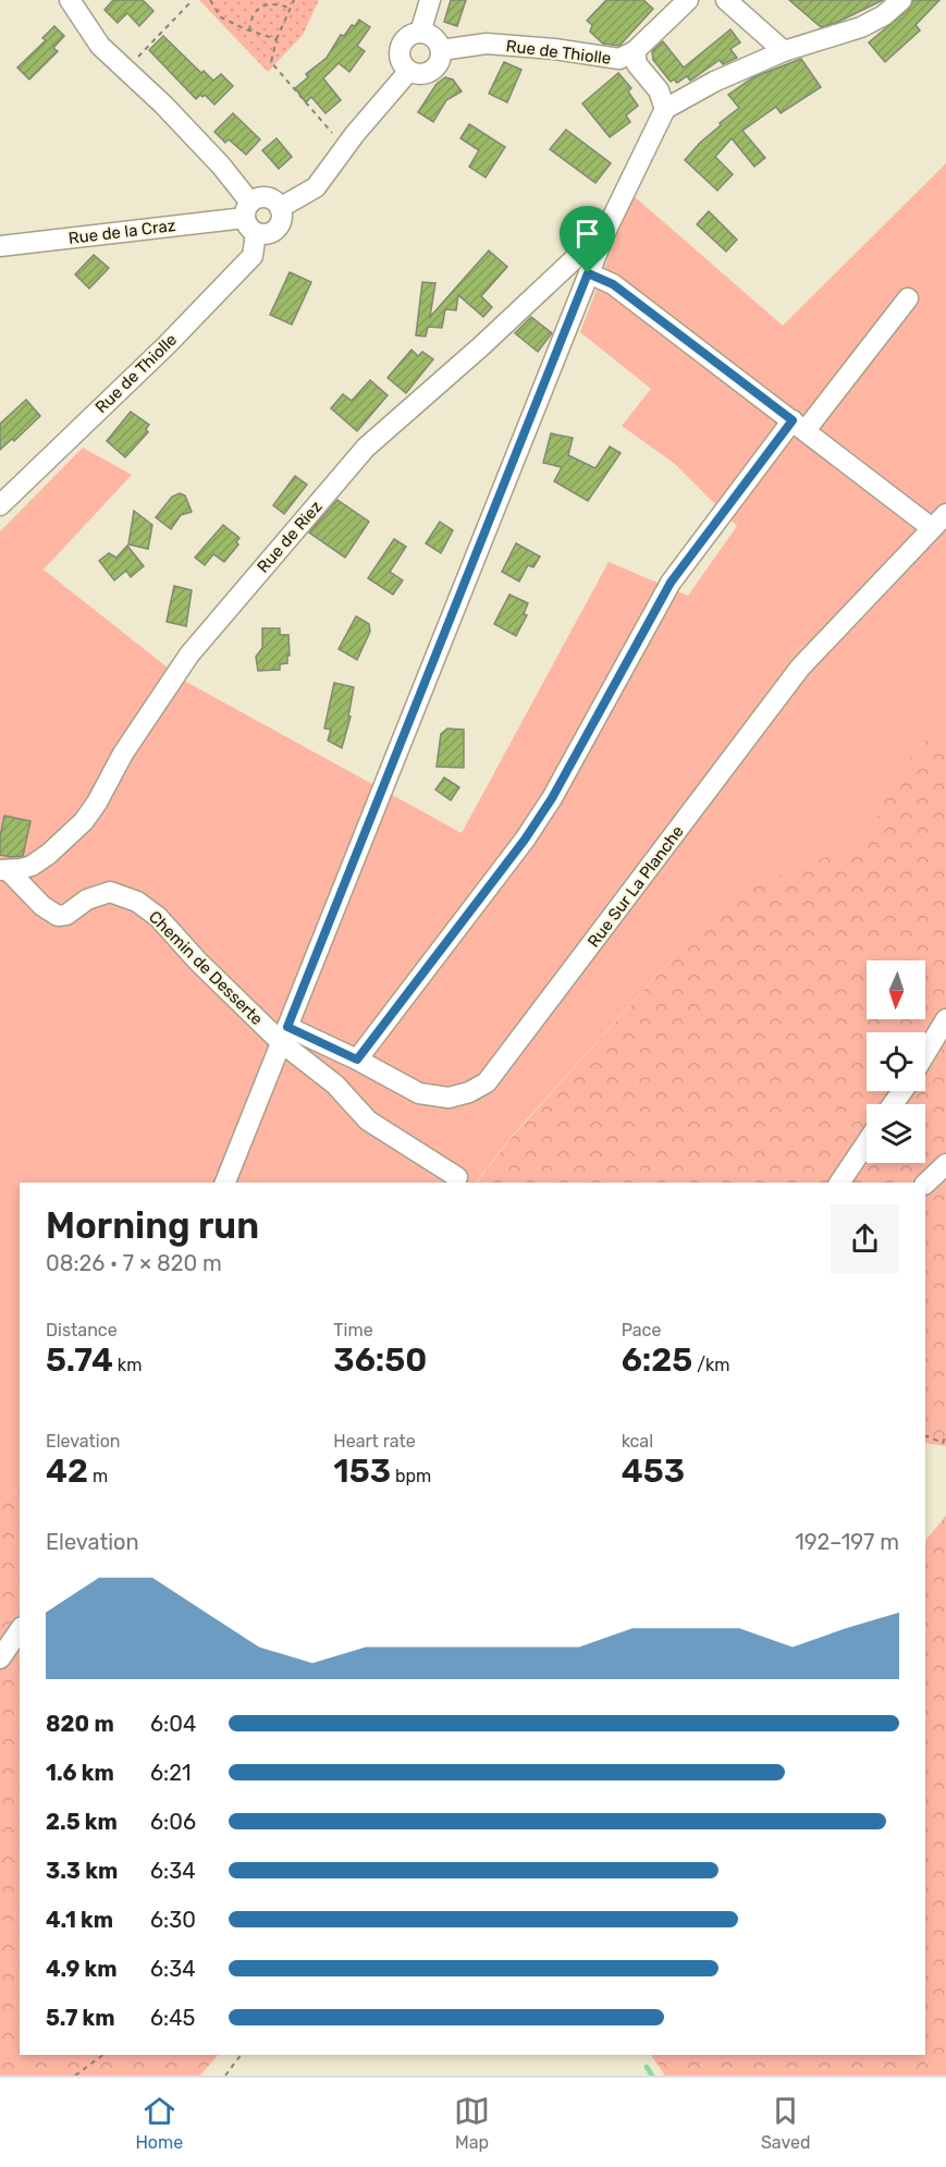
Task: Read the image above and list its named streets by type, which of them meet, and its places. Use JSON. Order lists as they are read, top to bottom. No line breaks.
{"streets":{"street":["Rue de Thiolle","Rue de la Craz","Rue de Riez","Rue Sur La Planche","Chemin de Desserte"]},"crossings":[["Rue de Thiolle","Rue de la Craz"],["Rue de Riez","Chemin de Desserte"],["Rue Sur La Planche","Chemin de Desserte"]],"north":"bottom","page":{"heading":["Morning run","08:26 · 7 × 820 m"],"stats":[["Distance","5.74 km"],["Time","36:50"],["Pace","6:25 /km"],["Elevation","42 m"],["Heart rate","153 bpm"],["kcal","453"]],"chart":["Elevation","192–197 m"],"list":[{"name":"820 m","note":"6:04"},{"name":"1.6 km","note":"6:21"},{"name":"2.5 km","note":"6:06"},{"name":"3.3 km","note":"6:34"},{"name":"4.1 km","note":"6:30"},{"name":"4.9 km","note":"6:34"},{"name":"5.7 km","note":"6:45"}],"tabs":["Home","Map","Saved"]}}
